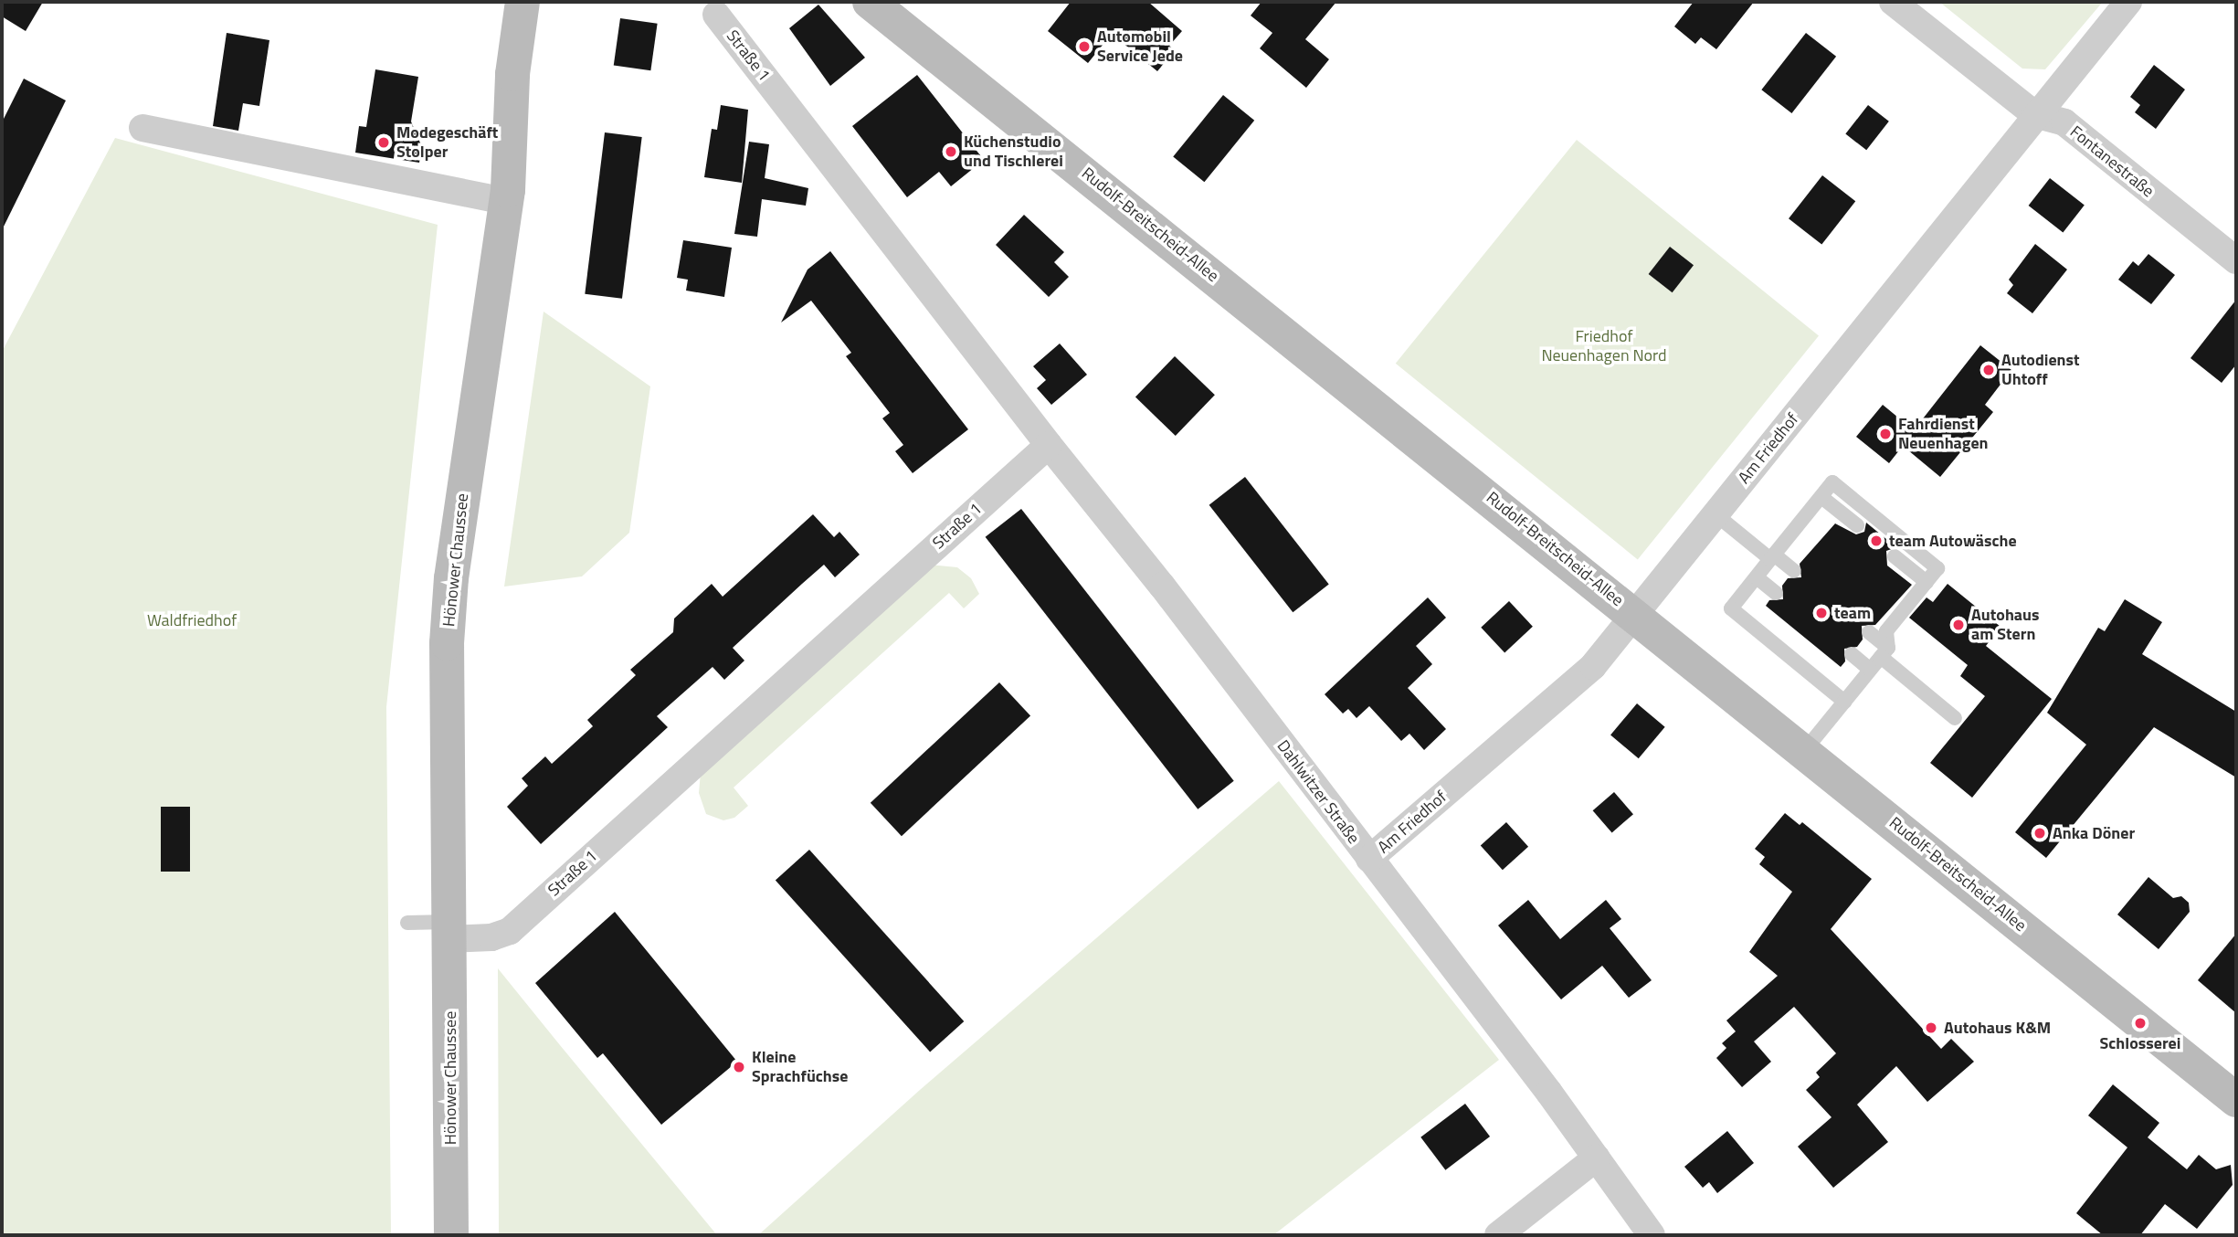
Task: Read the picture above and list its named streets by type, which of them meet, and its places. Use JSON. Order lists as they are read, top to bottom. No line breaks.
{"streets":{"street":["Straße 1","Fontanestraße","Rudolf-Breitscheid-Allee","Am Friedhof","Hönower Chaussee","Dahlwitzer Straße"]},"crossings":[["Straße 1","Hönower Chaussee"],["Straße 1","Dahlwitzer Straße"],["Fontanestraße","Am Friedhof"],["Rudolf-Breitscheid-Allee","Am Friedhof"],["Am Friedhof","Dahlwitzer Straße"]],"parks":["Friedhof Neuenhagen Nord","Waldfriedhof"],"places":["Automobil Service Jede","Modegeschäft Stolper","Küchenstudio und Tischlerei","Autodienst Uhtoff","Fahrdienst Neuenhagen","team Autowäsche","team","Autohaus am Stern","Anka Döner","Schlosserei","Autohaus K&M","Kleine Sprachfüchse"]}
